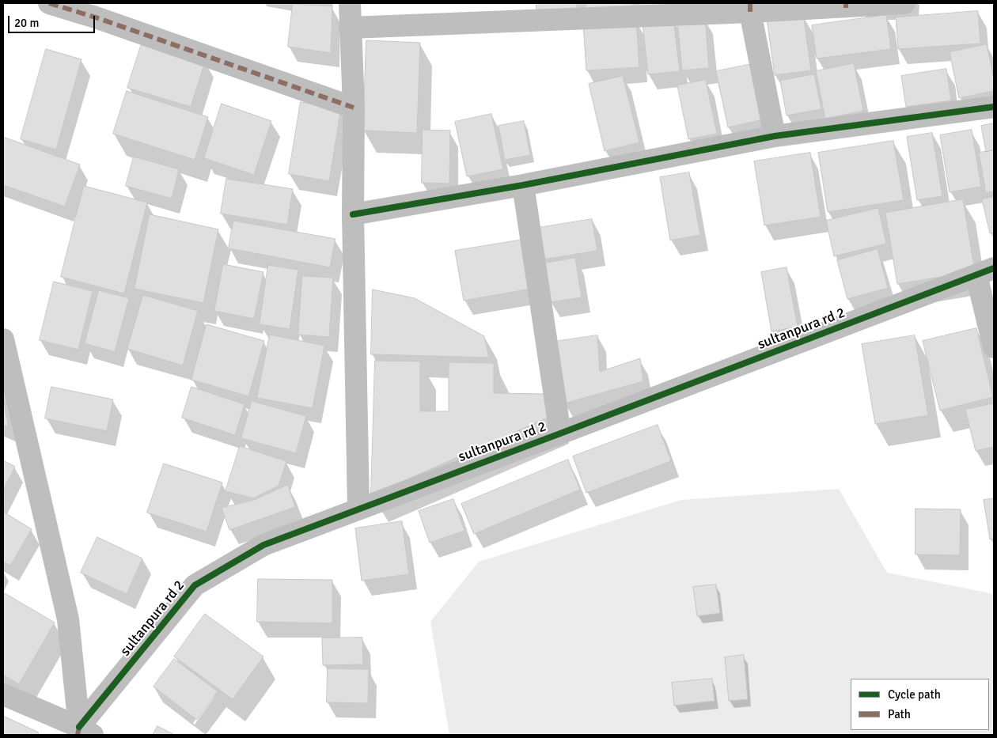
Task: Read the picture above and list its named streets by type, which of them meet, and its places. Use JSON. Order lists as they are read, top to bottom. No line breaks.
{"streets":{"street":["sultanpura rd 2"]},"legend":["Cycle path","Path"],"scale_bar":"20 m"}
